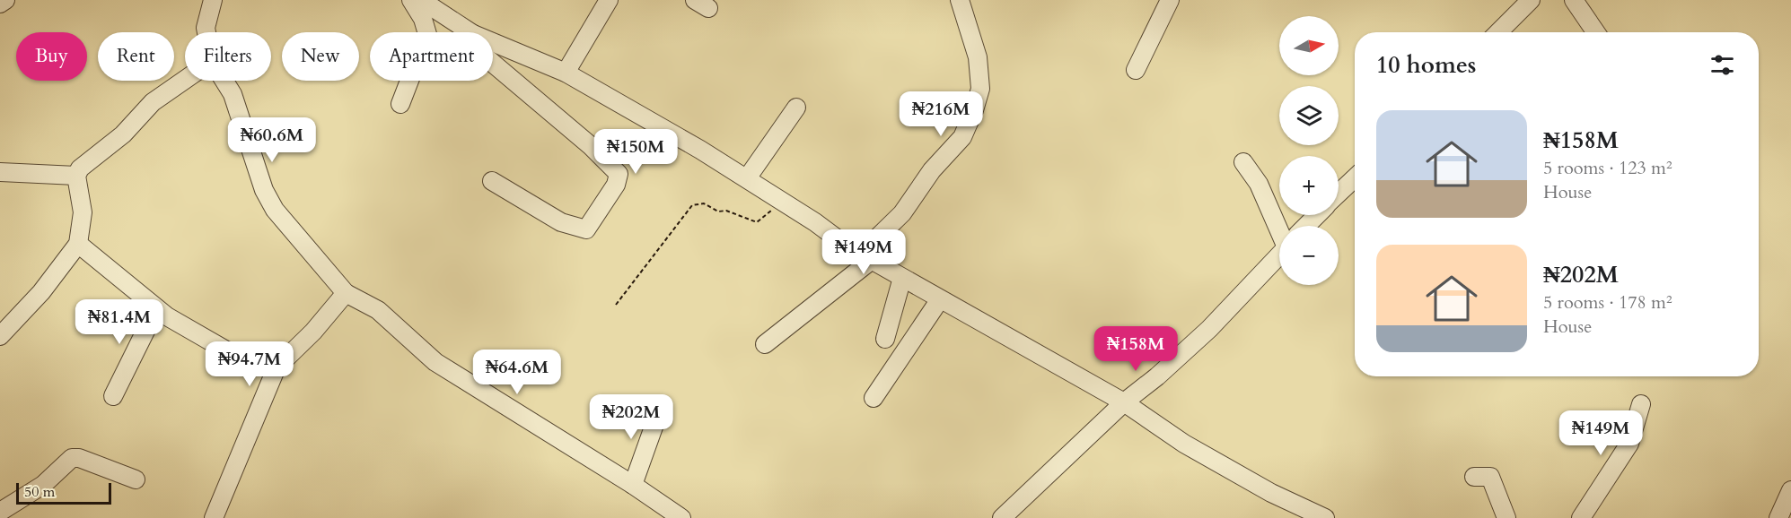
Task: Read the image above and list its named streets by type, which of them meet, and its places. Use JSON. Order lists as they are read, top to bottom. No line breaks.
{"scale_bar":"50 m","north":"right","page":{"map_buttons":["+","−"],"chip":["Buy","Rent","Filters","New","Apartment"],"heading":"10 homes","price":["₦216M","₦60.6M","₦150M","₦149M","₦81.4M","₦158M","₦94.7M","₦64.6M","₦202M","₦149M"],"list":[{"name":"₦158M","note":"5 rooms · 123 m² · House"},{"name":"₦202M","note":"5 rooms · 178 m² · House"}],"scale":"50 m"}}
